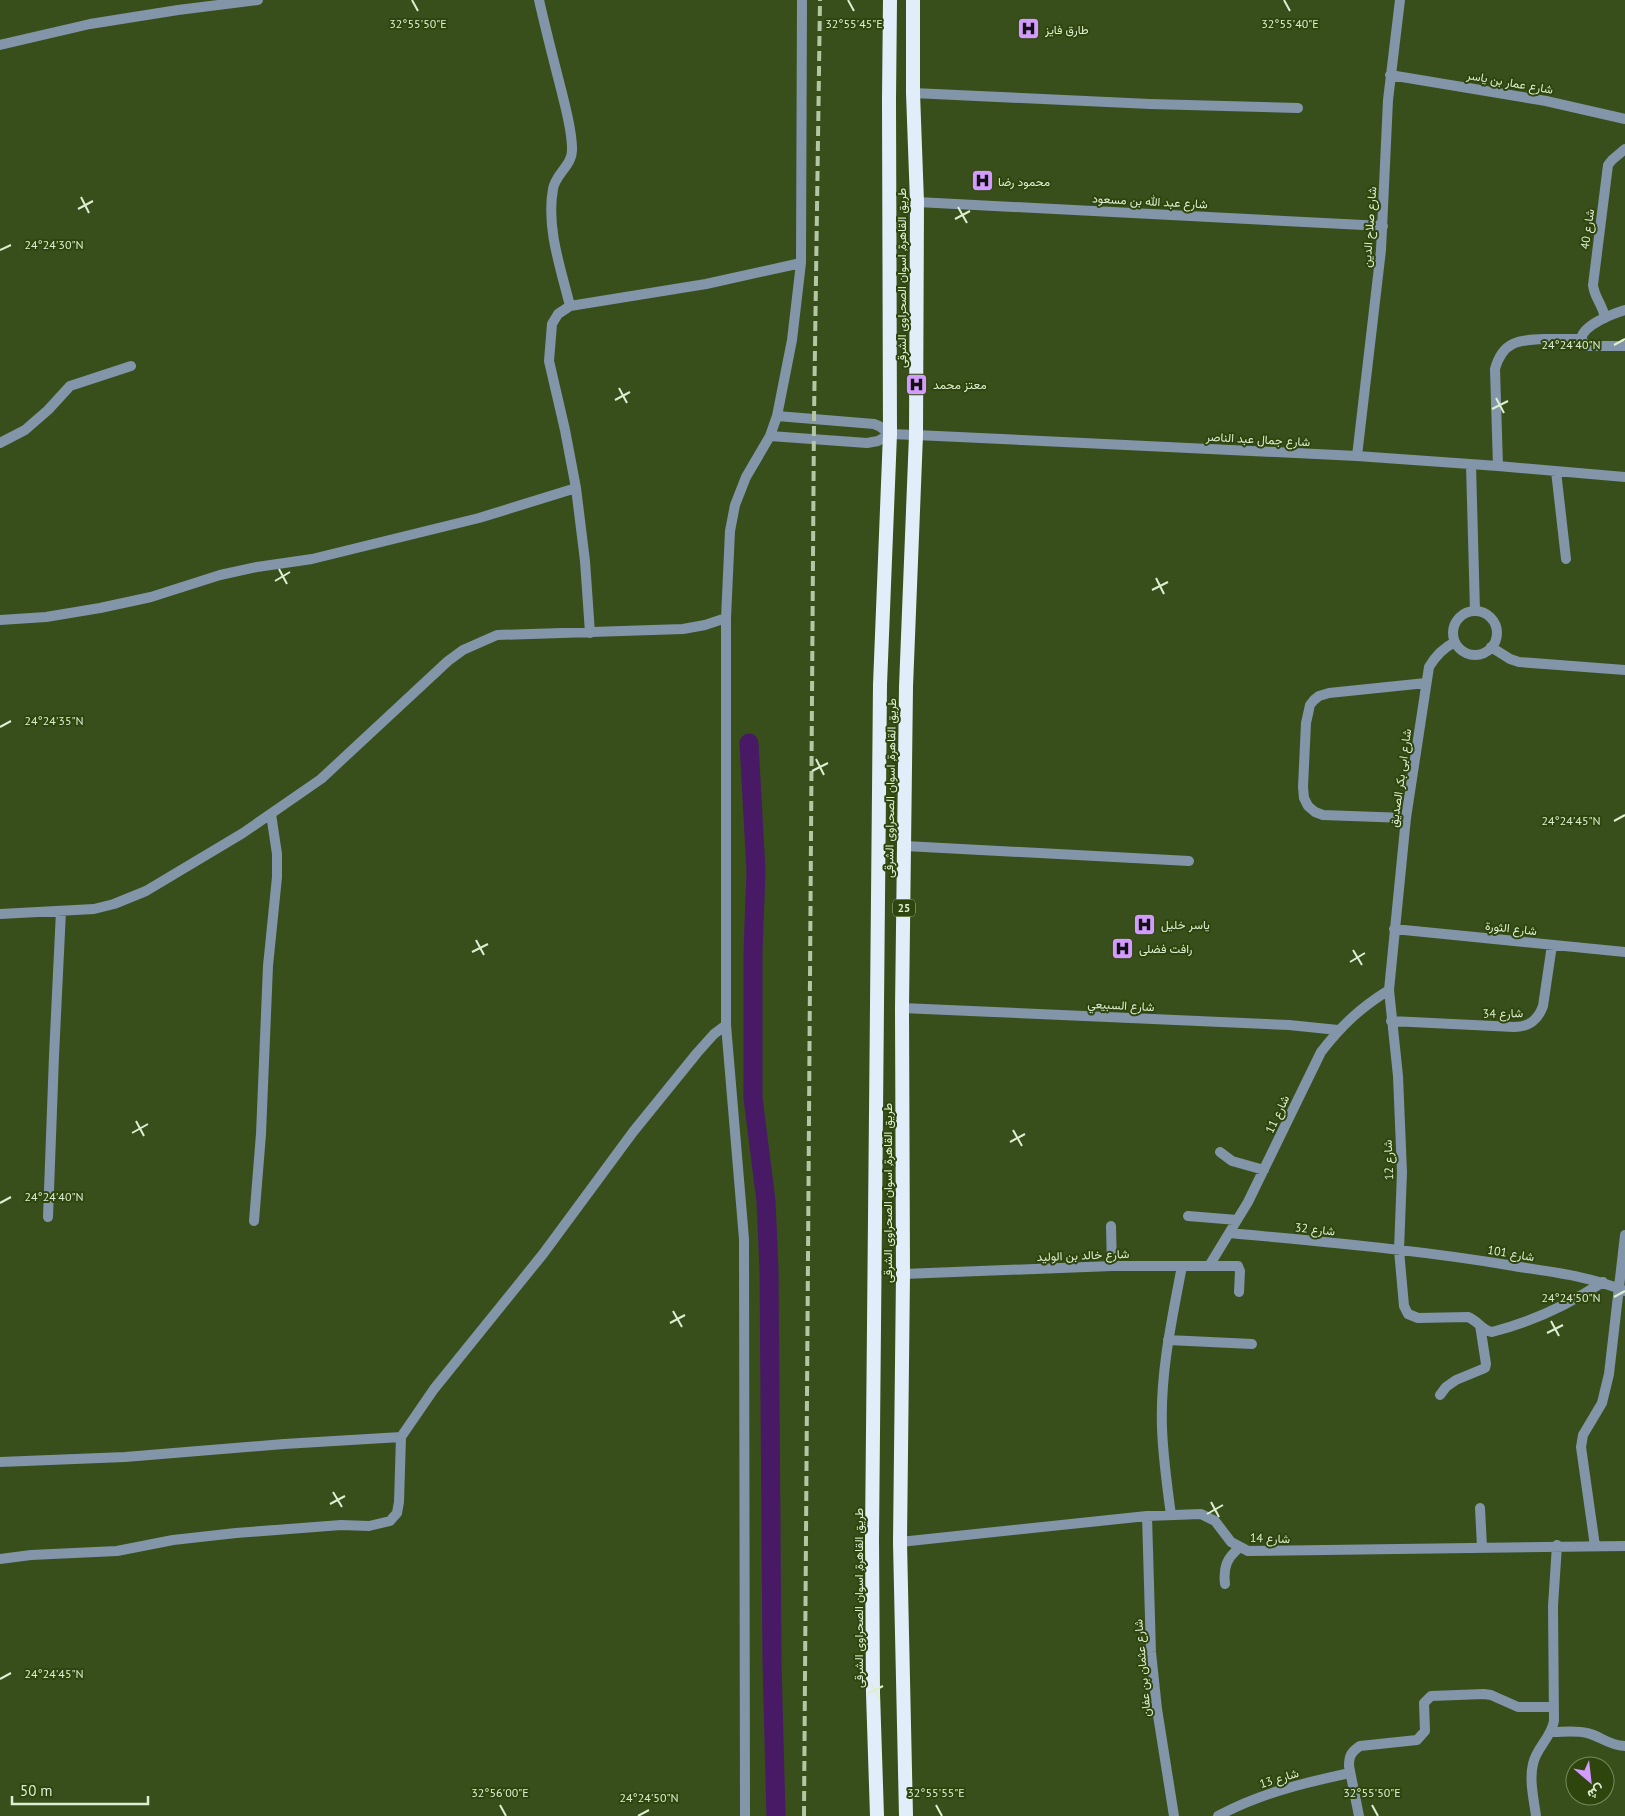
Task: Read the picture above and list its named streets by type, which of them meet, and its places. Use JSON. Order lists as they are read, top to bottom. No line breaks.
{"streets":{"highway":["طريق القاهرة, اسوان الصحراوى الشرقى","25"],"street":["شارع عمار بن ياسر","شارع عبد الله بن مسعود","شارع صلاح الدين","شارع 40","شارع جمال عبد الناصر","شارع ابى بكر الصديق","شارع الثورة","شارع السبيعي","شارع 34","شارع 11","شارع 12","شارع 32","شارع 101","شارع خالد بن الوليد","شارع 14","شارع عثمان بن عفان","شارع 13"]},"crossings":[["شارع عمار بن ياسر","شارع صلاح الدين"],["شارع عبد الله بن مسعود","شارع صلاح الدين"],["شارع عبد الله بن مسعود","طريق القاهرة, اسوان الصحراوى الشرقى"],["شارع صلاح الدين","شارع جمال عبد الناصر"],["طريق القاهرة, اسوان الصحراوى الشرقى","شارع جمال عبد الناصر"],["طريق القاهرة, اسوان الصحراوى الشرقى","شارع السبيعي"],["طريق القاهرة, اسوان الصحراوى الشرقى","شارع خالد بن الوليد"],["طريق القاهرة, اسوان الصحراوى الشرقى","شارع 14"],["شارع ابى بكر الصديق","شارع الثورة"],["شارع ابى بكر الصديق","شارع 12"],["شارع الثورة","شارع 34"],["شارع الثورة","شارع 12"],["شارع السبيعي","شارع 11"],["شارع 34","شارع 12"],["شارع 11","شارع 12"],["شارع 11","شارع 32"],["شارع 11","شارع خالد بن الوليد"],["شارع 12","شارع 32"],["شارع 12","شارع 101"],["شارع 32","شارع 101"],["شارع 14","شارع عثمان بن عفان"]],"places":{"hospital":["طارق فايز","محمود رضا","معتز محمد","ياسر خليل","رافت فضلى"]},"scale_bar":"50 m","north":"bottom right","coordinates":["32°55'50\"E","32°55'45\"E","32°55'40\"E","24°24'30\"N","24°24'40\"N","24°24'35\"N","24°24'45\"N","24°24'50\"N","32°56'00\"E","32°55'55\"E"]}
